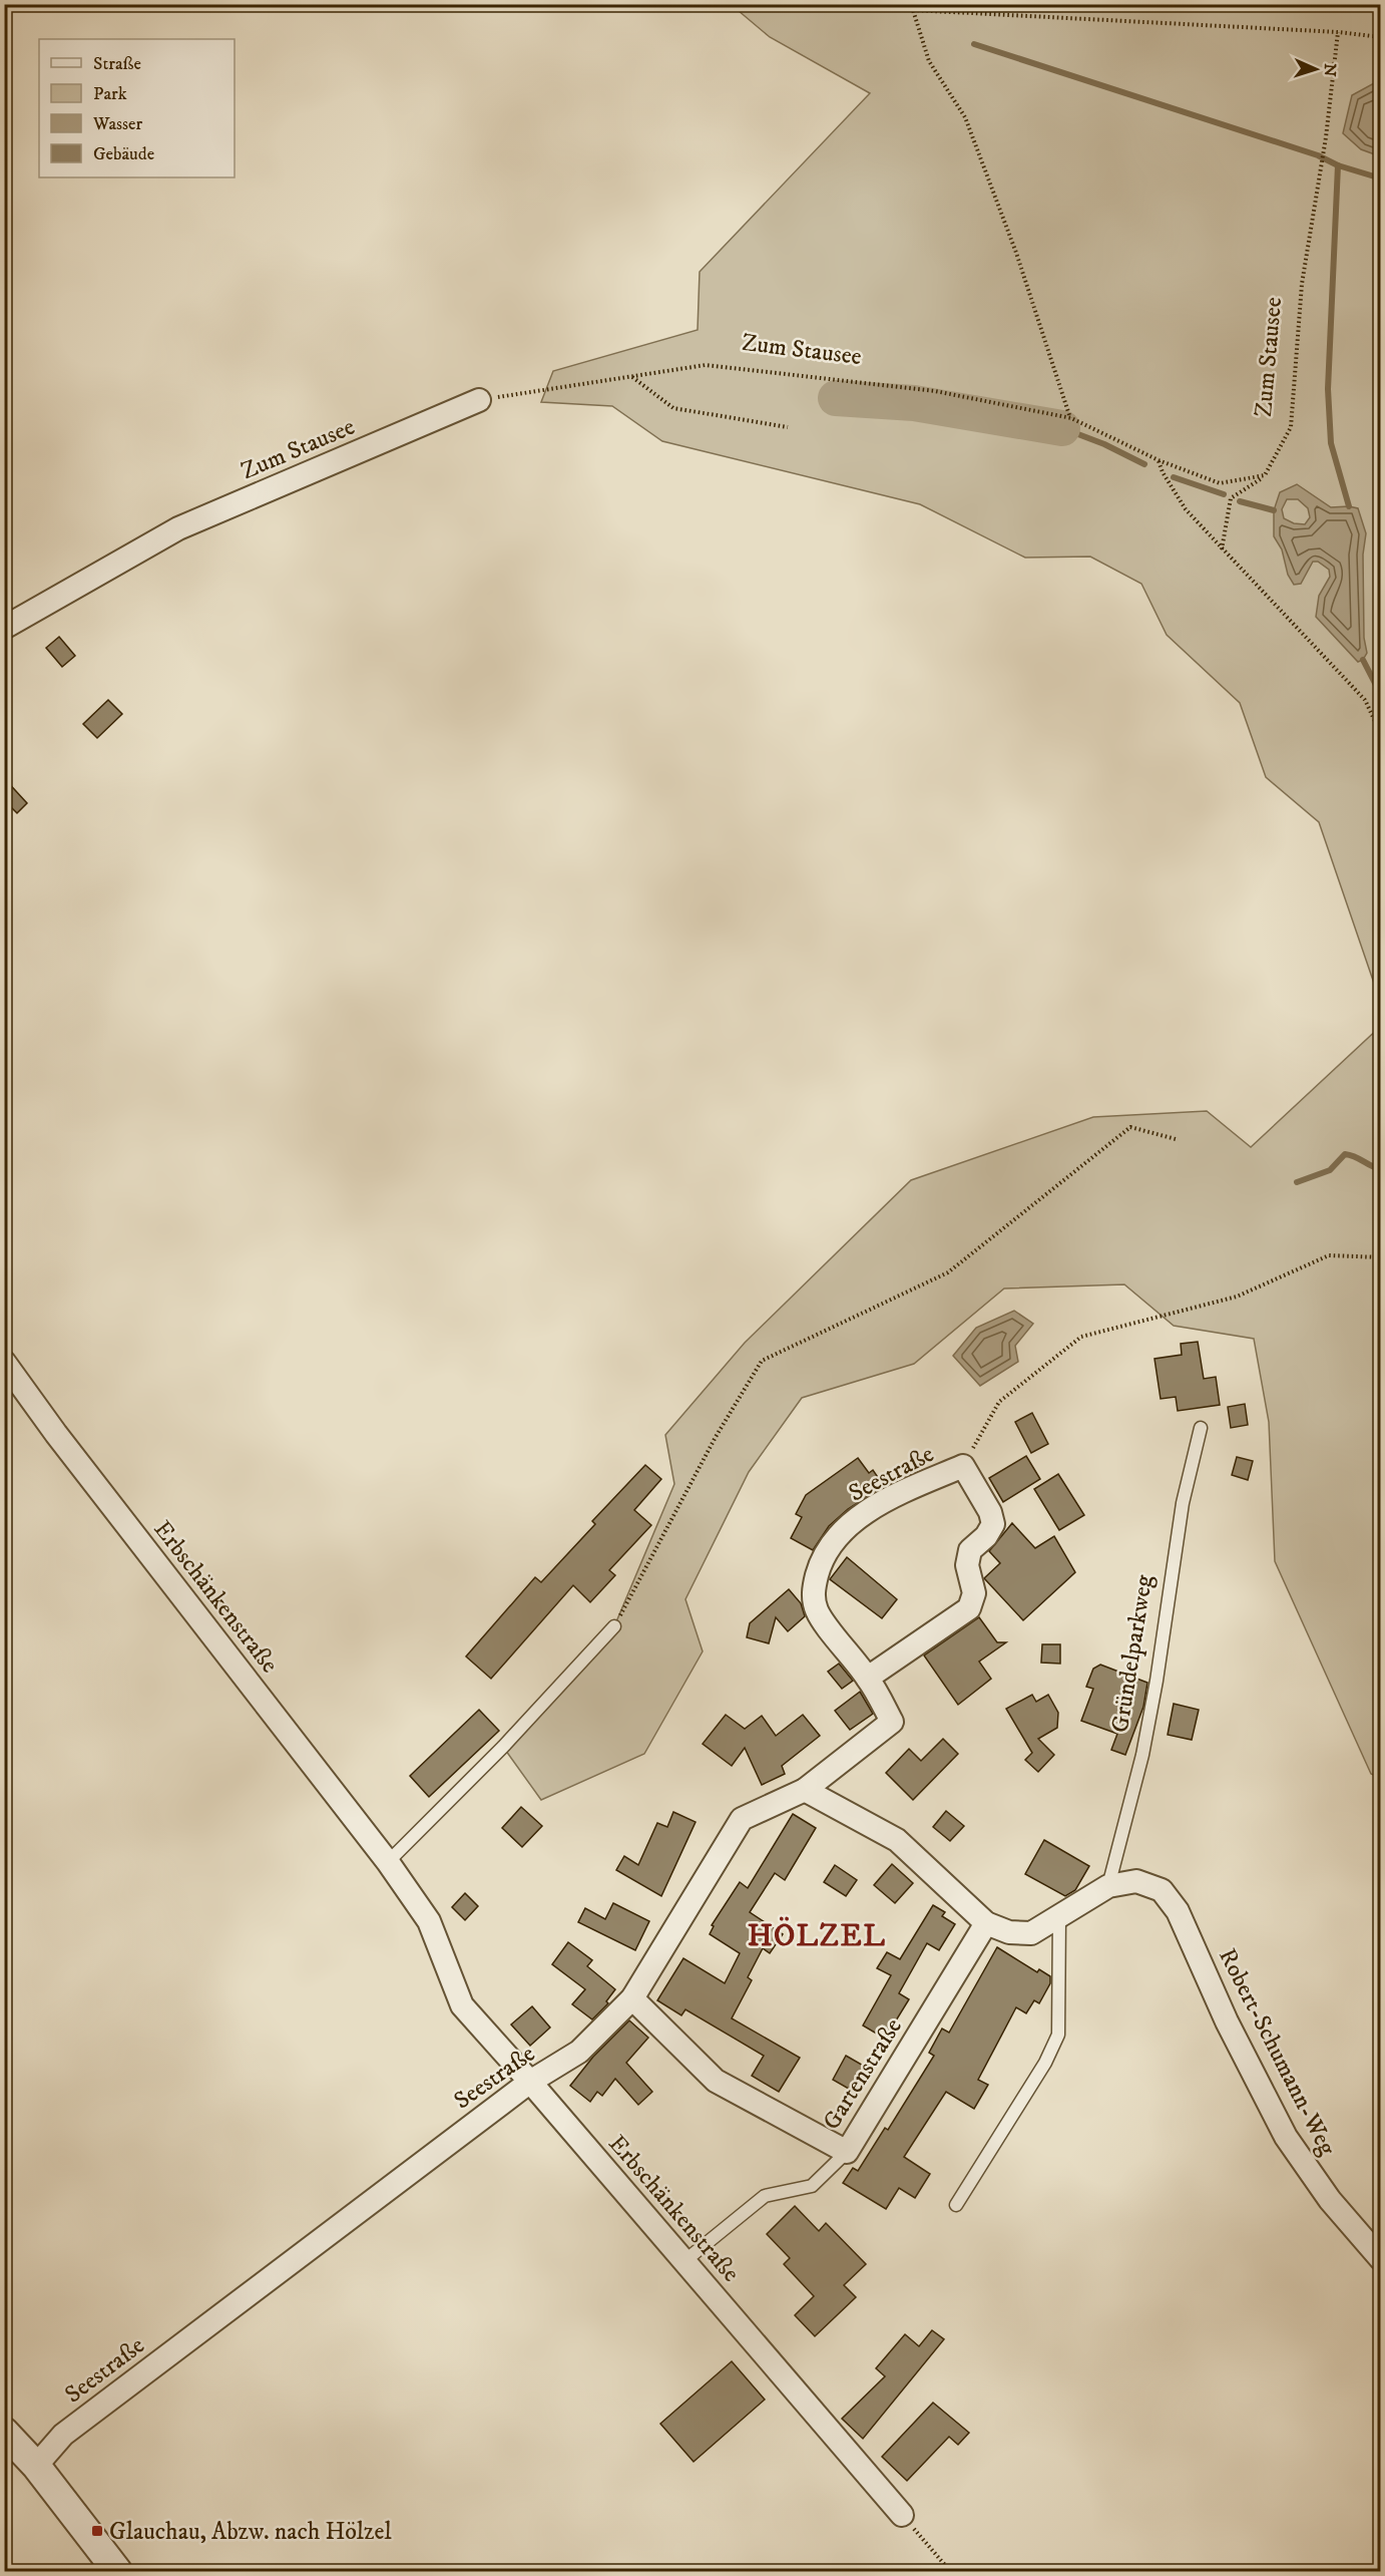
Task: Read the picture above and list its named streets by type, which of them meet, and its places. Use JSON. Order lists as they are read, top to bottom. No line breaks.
{"streets":{"street":["Zum Stausee","Seestraße","Erbschänkenstraße","Robert-Schumann-Weg","Gartenstraße"],"lane":["Gründelparkweg"]},"crossings":[["Seestraße","Erbschänkenstraße"],["Seestraße","Gartenstraße"],["Gründelparkweg","Robert-Schumann-Weg"]],"districts":["HÖLZEL"],"places":{"transit":["Glauchau, Abzw. nach Hölzel"]},"legend":["Straße","Park","Wasser","Gebäude"],"north":"right"}
